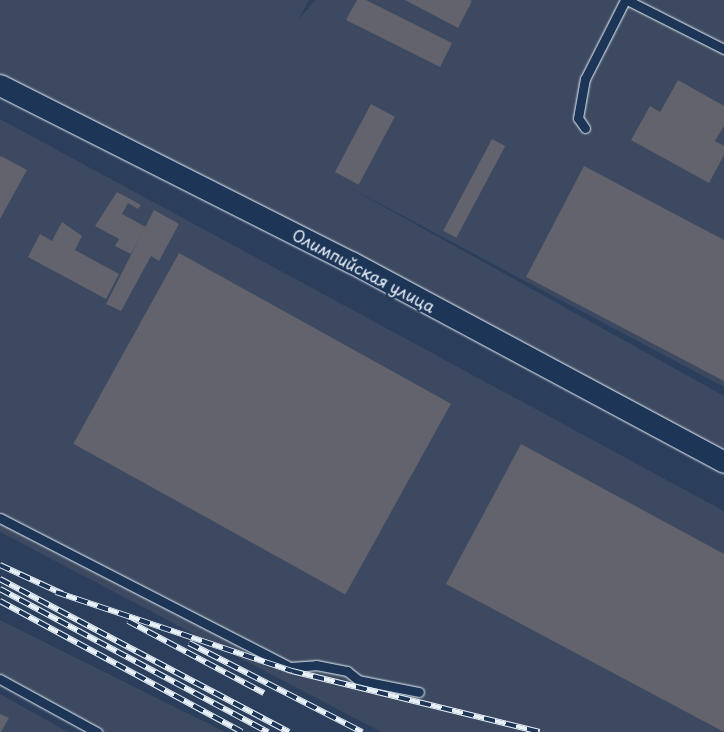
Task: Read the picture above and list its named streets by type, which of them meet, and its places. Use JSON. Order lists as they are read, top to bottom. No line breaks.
{"streets":{"street":["Олимпийская улица"]}}
